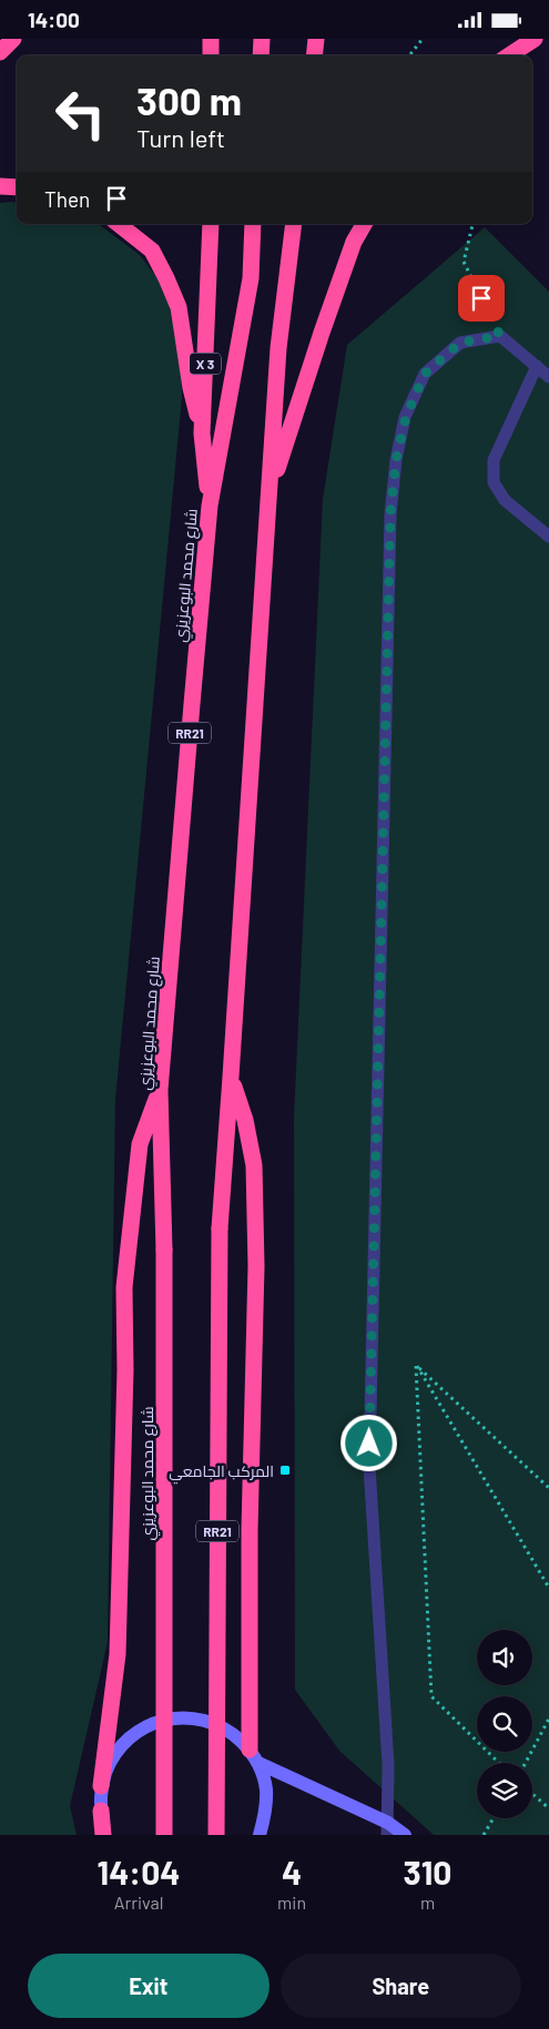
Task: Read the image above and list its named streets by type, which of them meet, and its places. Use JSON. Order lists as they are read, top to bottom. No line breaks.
{"streets":{"highway":["X 3","شارع محمد البوعزيزي","RR21"]},"crossings":[["X 3","شارع محمد البوعزيزي"]],"places":{"transit":["المركب الجامعي"]},"page":{"status":"14:00","turn":["300 m","Turn left"],"then":"Then","eta":["14:04","Arrival","4","min","310","m"],"buttons":["Exit","Share"]}}
